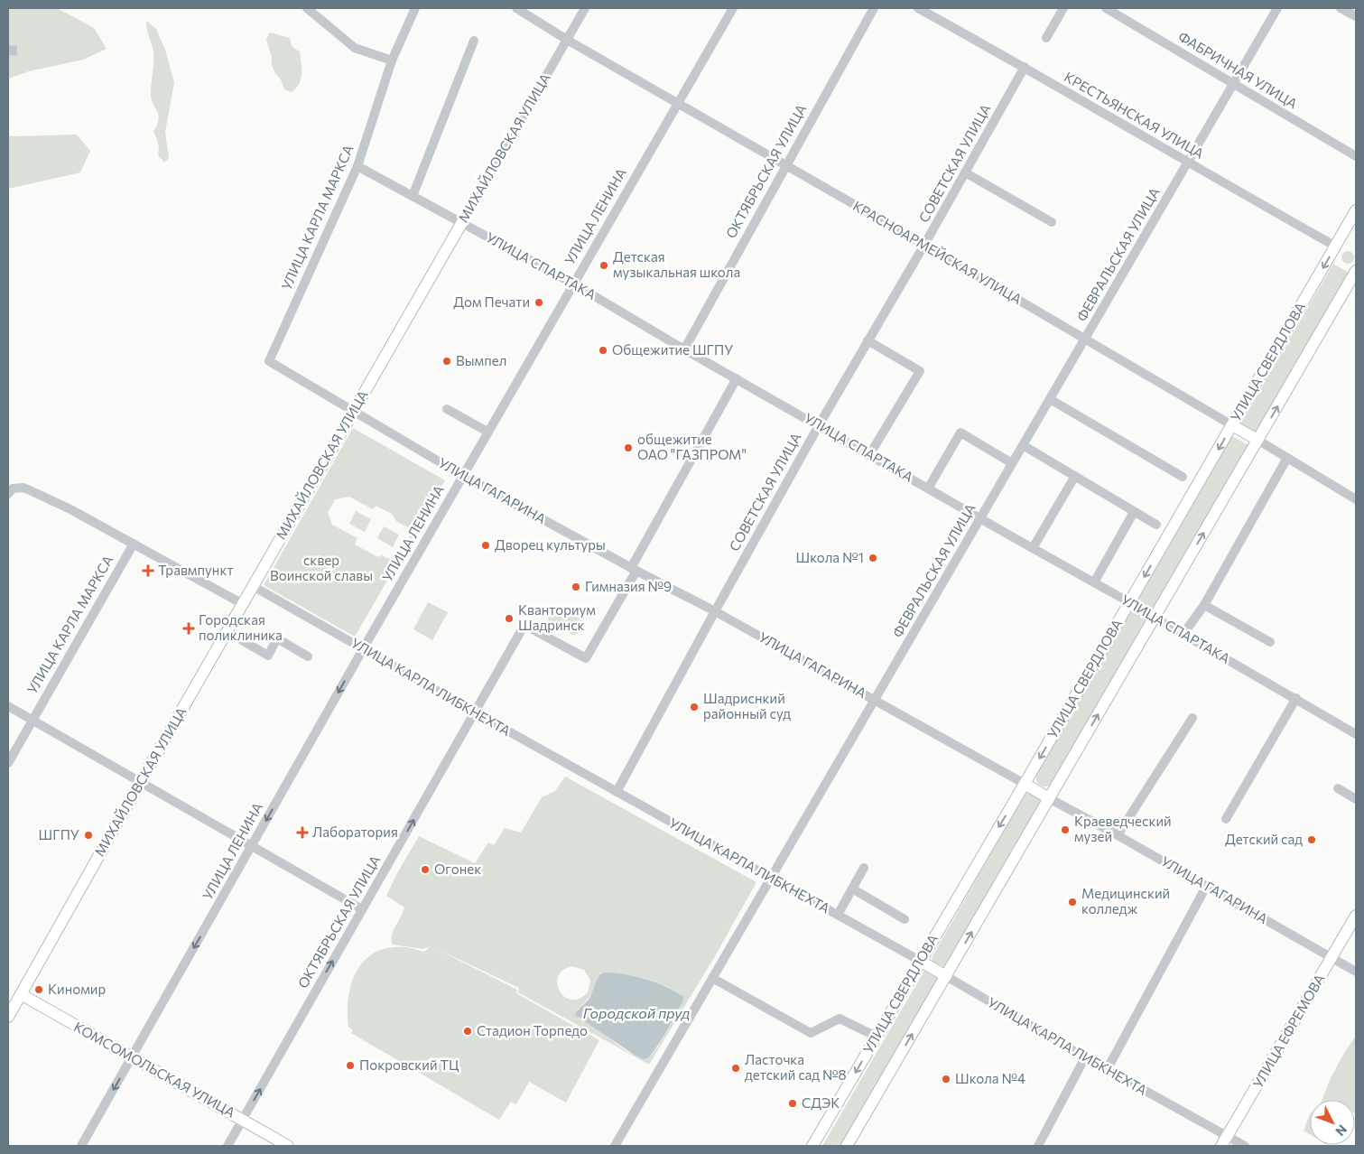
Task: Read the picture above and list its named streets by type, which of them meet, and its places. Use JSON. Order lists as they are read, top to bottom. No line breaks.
{"streets":{"main road":["МИХАЙЛОВСКАЯ УЛИЦА","КРАСНОАРМЕЙСКАЯ УЛИЦА","УЛИЦА СПАРТАКА","УЛИЦА СВЕРДЛОВА","УЛИЦА ГАГАРИНА","УЛИЦА КАРЛА ЛИБКНЕХТА","УЛИЦА ЕФРЕМОВА","КОМСОМОЛЬСКАЯ УЛИЦА"],"street":["ФАБРИЧНАЯ УЛИЦА","КРЕСТЬЯНСКАЯ УЛИЦА","СОВЕТСКАЯ УЛИЦА","ОКТЯБРЬСКАЯ УЛИЦА","УЛИЦА ЛЕНИНА","УЛИЦА КАРЛА МАРКСА","ФЕВРАЛЬСКАЯ УЛИЦА"]},"crossings":[["ФАБРИЧНАЯ УЛИЦА","ФЕВРАЛЬСКАЯ УЛИЦА"],["КРЕСТЬЯНСКАЯ УЛИЦА","СОВЕТСКАЯ УЛИЦА"],["КРЕСТЬЯНСКАЯ УЛИЦА","ФЕВРАЛЬСКАЯ УЛИЦА"],["КРЕСТЬЯНСКАЯ УЛИЦА","УЛИЦА СВЕРДЛОВА"],["МИХАЙЛОВСКАЯ УЛИЦА","КРАСНОАРМЕЙСКАЯ УЛИЦА"],["МИХАЙЛОВСКАЯ УЛИЦА","УЛИЦА СПАРТАКА"],["МИХАЙЛОВСКАЯ УЛИЦА","УЛИЦА ГАГАРИНА"],["МИХАЙЛОВСКАЯ УЛИЦА","УЛИЦА КАРЛА ЛИБКНЕХТА"],["МИХАЙЛОВСКАЯ УЛИЦА","КОМСОМОЛЬСКАЯ УЛИЦА"],["СОВЕТСКАЯ УЛИЦА","КРАСНОАРМЕЙСКАЯ УЛИЦА"],["СОВЕТСКАЯ УЛИЦА","УЛИЦА СПАРТАКА"],["СОВЕТСКАЯ УЛИЦА","УЛИЦА ГАГАРИНА"],["СОВЕТСКАЯ УЛИЦА","УЛИЦА КАРЛА ЛИБКНЕХТА"],["ОКТЯБРЬСКАЯ УЛИЦА","КРАСНОАРМЕЙСКАЯ УЛИЦА"],["ОКТЯБРЬСКАЯ УЛИЦА","УЛИЦА СПАРТАКА"],["ОКТЯБРЬСКАЯ УЛИЦА","УЛИЦА ГАГАРИНА"],["ОКТЯБРЬСКАЯ УЛИЦА","УЛИЦА КАРЛА ЛИБКНЕХТА"],["ОКТЯБРЬСКАЯ УЛИЦА","КОМСОМОЛЬСКАЯ УЛИЦА"],["УЛИЦА ЛЕНИНА","КРАСНОАРМЕЙСКАЯ УЛИЦА"],["УЛИЦА ЛЕНИНА","УЛИЦА СПАРТАКА"],["УЛИЦА ЛЕНИНА","УЛИЦА ГАГАРИНА"],["УЛИЦА ЛЕНИНА","УЛИЦА КАРЛА ЛИБКНЕХТА"],["УЛИЦА ЛЕНИНА","КОМСОМОЛЬСКАЯ УЛИЦА"],["УЛИЦА КАРЛА МАРКСА","УЛИЦА СПАРТАКА"],["УЛИЦА КАРЛА МАРКСА","УЛИЦА ГАГАРИНА"],["КРАСНОАРМЕЙСКАЯ УЛИЦА","ФЕВРАЛЬСКАЯ УЛИЦА"],["КРАСНОАРМЕЙСКАЯ УЛИЦА","УЛИЦА СВЕРДЛОВА"],["ФЕВРАЛЬСКАЯ УЛИЦА","УЛИЦА СПАРТАКА"],["ФЕВРАЛЬСКАЯ УЛИЦА","УЛИЦА ГАГАРИНА"],["ФЕВРАЛЬСКАЯ УЛИЦА","УЛИЦА КАРЛА ЛИБКНЕХТА"],["УЛИЦА СПАРТАКА","УЛИЦА СВЕРДЛОВА"],["УЛИЦА СВЕРДЛОВА","УЛИЦА ГАГАРИНА"],["УЛИЦА СВЕРДЛОВА","УЛИЦА КАРЛА ЛИБКНЕХТА"],["УЛИЦА ГАГАРИНА","УЛИЦА ЕФРЕМОВА"],["УЛИЦА КАРЛА ЛИБКНЕХТА","УЛИЦА ЕФРЕМОВА"]],"one_way":["УЛИЦА ЛЕНИНА"],"water":["Городской пруд"],"parks":["сквер Воинской славы"],"places":{"other":["Детская музыкальная школа","Дом Печати","Общежитие ШГПУ","Вымпел","общежитие ОАО \"ГАЗПРОМ\"","Дворец культуры","Школа №1","Гимназия №9","Кванториум Шадринск","Шадриснкий районный суд","Краеведческий музей","ШГПУ","Детский сад","Огонек","Медицинский колледж","Киномир","Стадион Торпедо","Покровский ТЦ","Ласточка детский сад №8","Школа №4","СДЭК"],"health":["Травмпункт","Городская поликлиника","Лаборатория"]},"north":"bottom right"}
